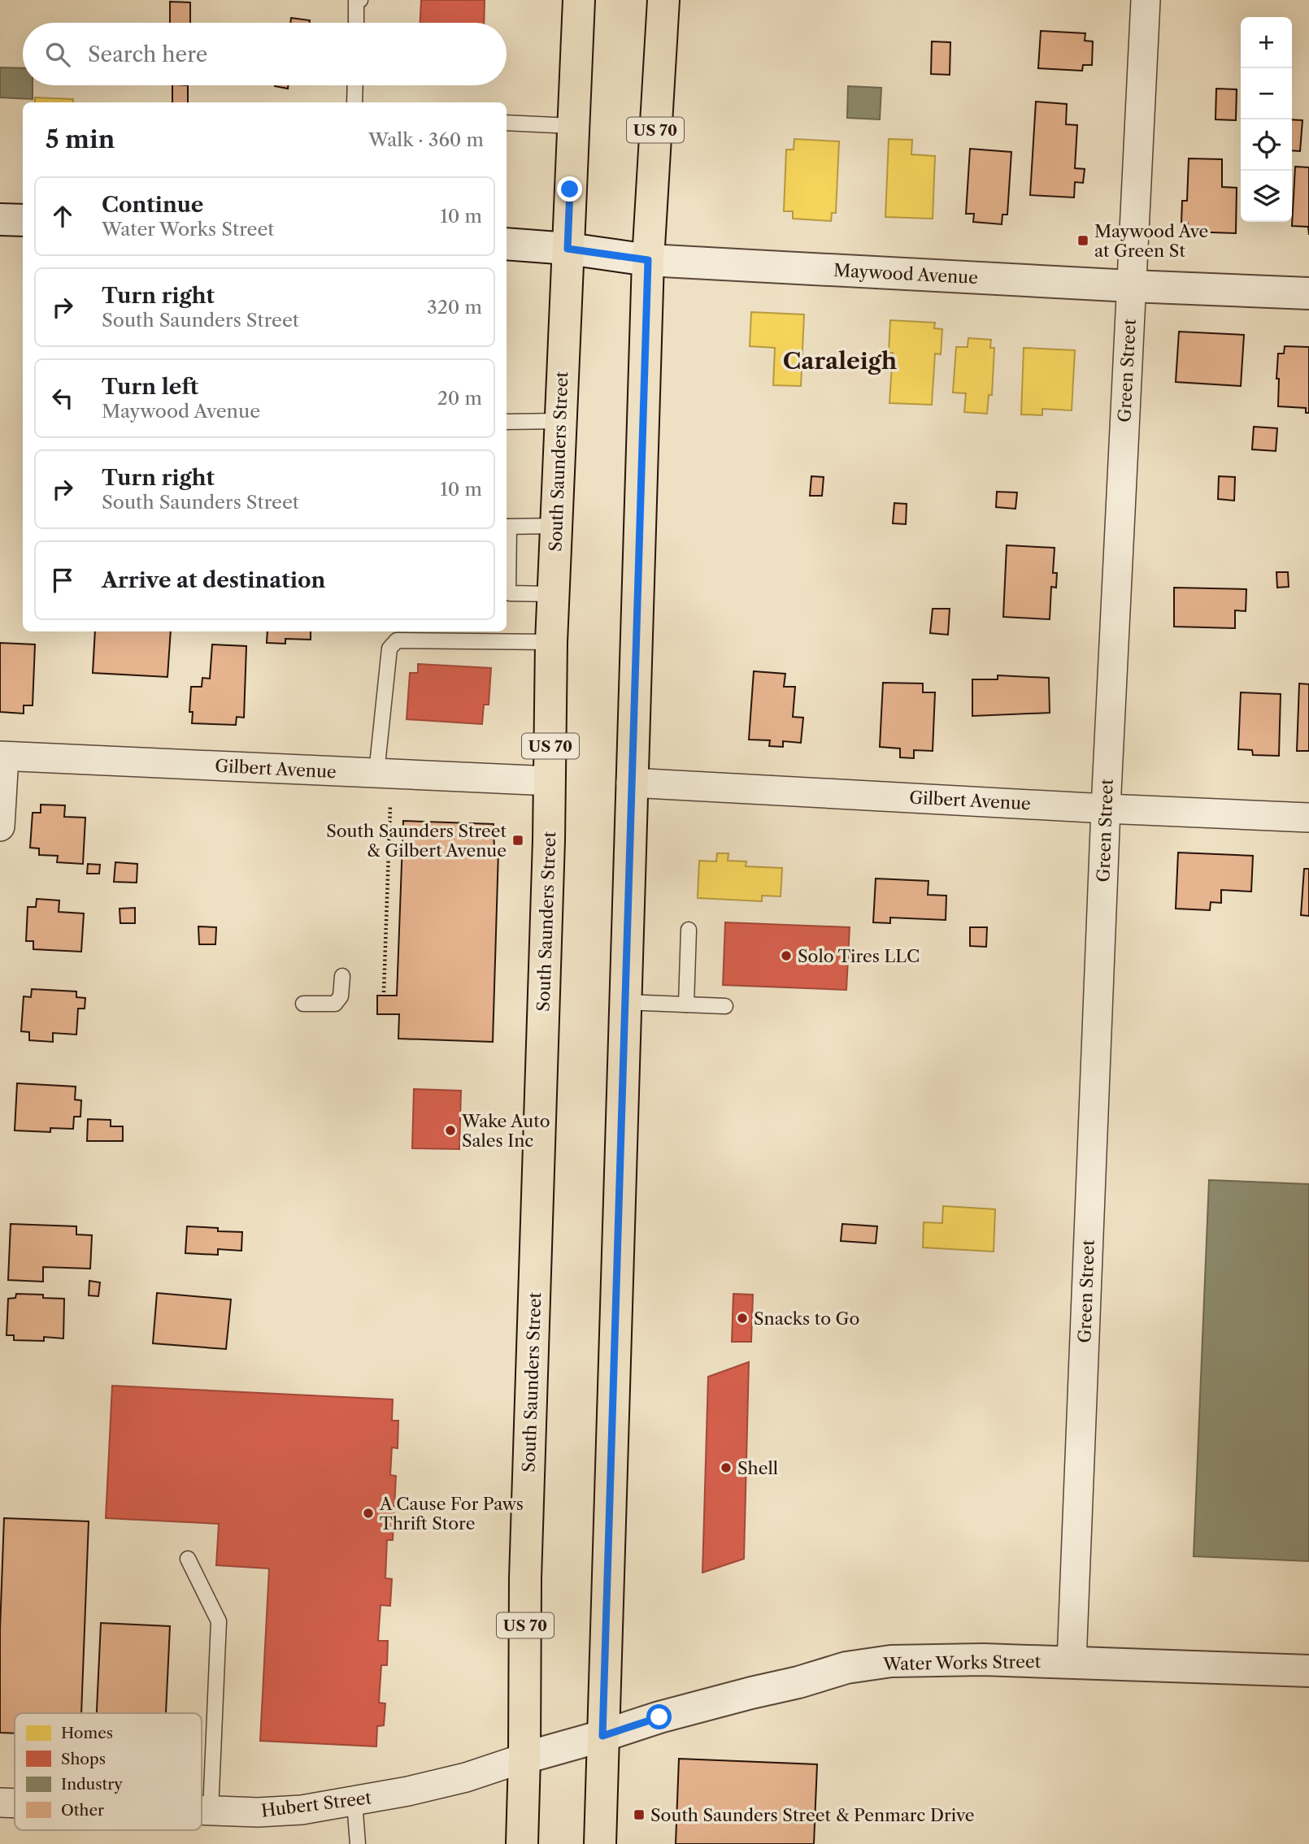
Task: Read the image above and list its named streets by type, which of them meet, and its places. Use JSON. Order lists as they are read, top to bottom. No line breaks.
{"streets":{"main road":["US 70","South Saunders Street"],"street":["Maywood Avenue","Green Street","Gilbert Avenue","Water Works Street","Hubert Street"]},"crossings":[["US 70","Maywood Avenue"],["US 70","Gilbert Avenue"],["US 70","Water Works Street"],["Maywood Avenue","Green Street"],["Maywood Avenue","South Saunders Street"],["Green Street","Gilbert Avenue"],["Green Street","Water Works Street"],["South Saunders Street","Gilbert Avenue"],["South Saunders Street","Water Works Street"],["South Saunders Street","Hubert Street"],["Water Works Street","Hubert Street"]],"districts":["Caraleigh"],"places":{"transit":["Maywood Ave at Green St","South Saunders Street & Gilbert Avenue","South Saunders Street & Penmarc Drive"],"other":["Solo Tires LLC","Wake Auto Sales Inc","Snacks to Go","Shell","A Cause For Paws Thrift Store"]},"legend":["Homes","Shops","Industry","Other"],"page":{"map_buttons":["+","−"],"search":"Search here","heading":["5 min","Walk · 360 m"],"list":[["Continue","Water Works Street","10 m"],["Turn right","South Saunders Street","320 m"],["Turn left","Maywood Avenue","20 m"],["Turn right","South Saunders Street","10 m"],"Arrive at destination"]}}
